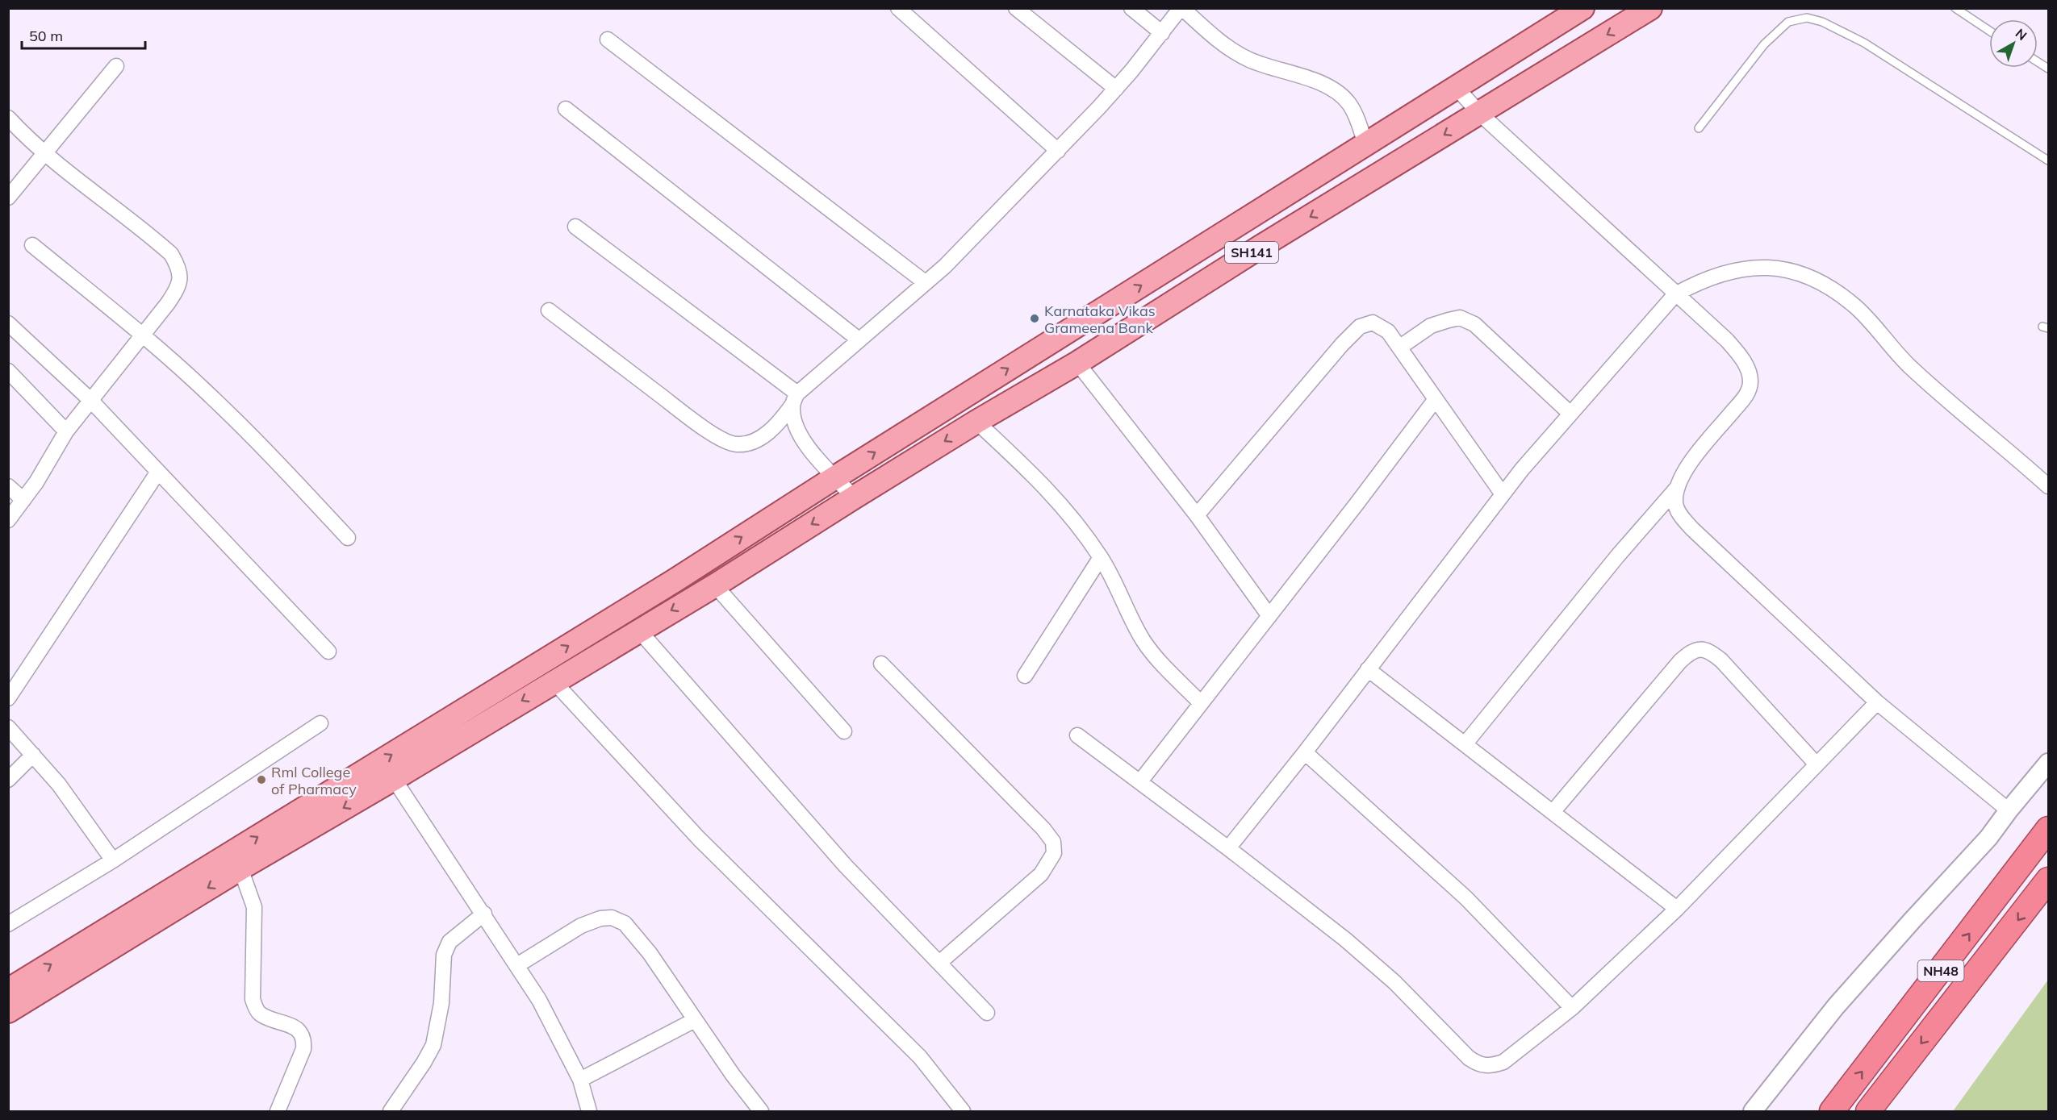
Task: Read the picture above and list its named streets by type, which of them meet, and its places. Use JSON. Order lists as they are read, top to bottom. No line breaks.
{"streets":{"highway":["NH48"],"main road":["SH141"]},"places":["Karnataka Vikas Grameena Bank","Rml College of Pharmacy"],"scale_bar":"50 m","north":"top right"}
